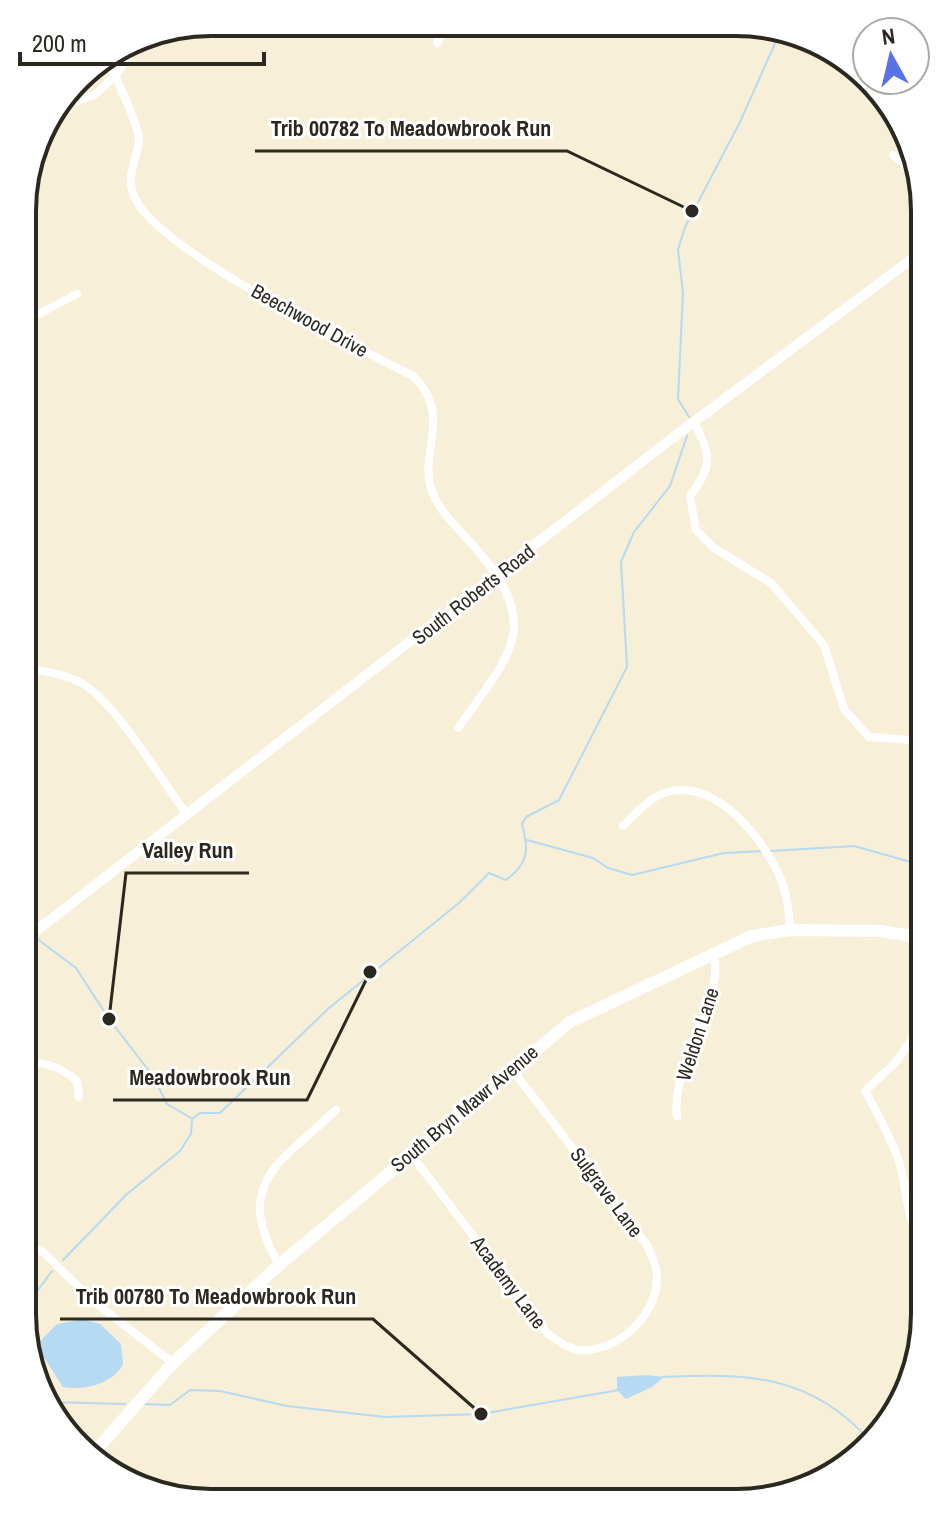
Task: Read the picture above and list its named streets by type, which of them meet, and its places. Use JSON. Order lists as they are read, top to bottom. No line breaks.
{"streets":{"main road":["South Bryn Mawr Avenue"],"street":["Beechwood Drive","South Roberts Road","Weldon Lane","Sulgrave Lane","Academy Lane"]},"crossings":[["Beechwood Drive","South Roberts Road"],["Weldon Lane","South Bryn Mawr Avenue"],["South Bryn Mawr Avenue","Sulgrave Lane"],["South Bryn Mawr Avenue","Academy Lane"],["Sulgrave Lane","Academy Lane"]],"places":["Trib 00782 To Meadowbrook Run","Meadowbrook Run","Valley Run","Trib 00780 To Meadowbrook Run"],"scale_bar":"200 m","north":"top"}
